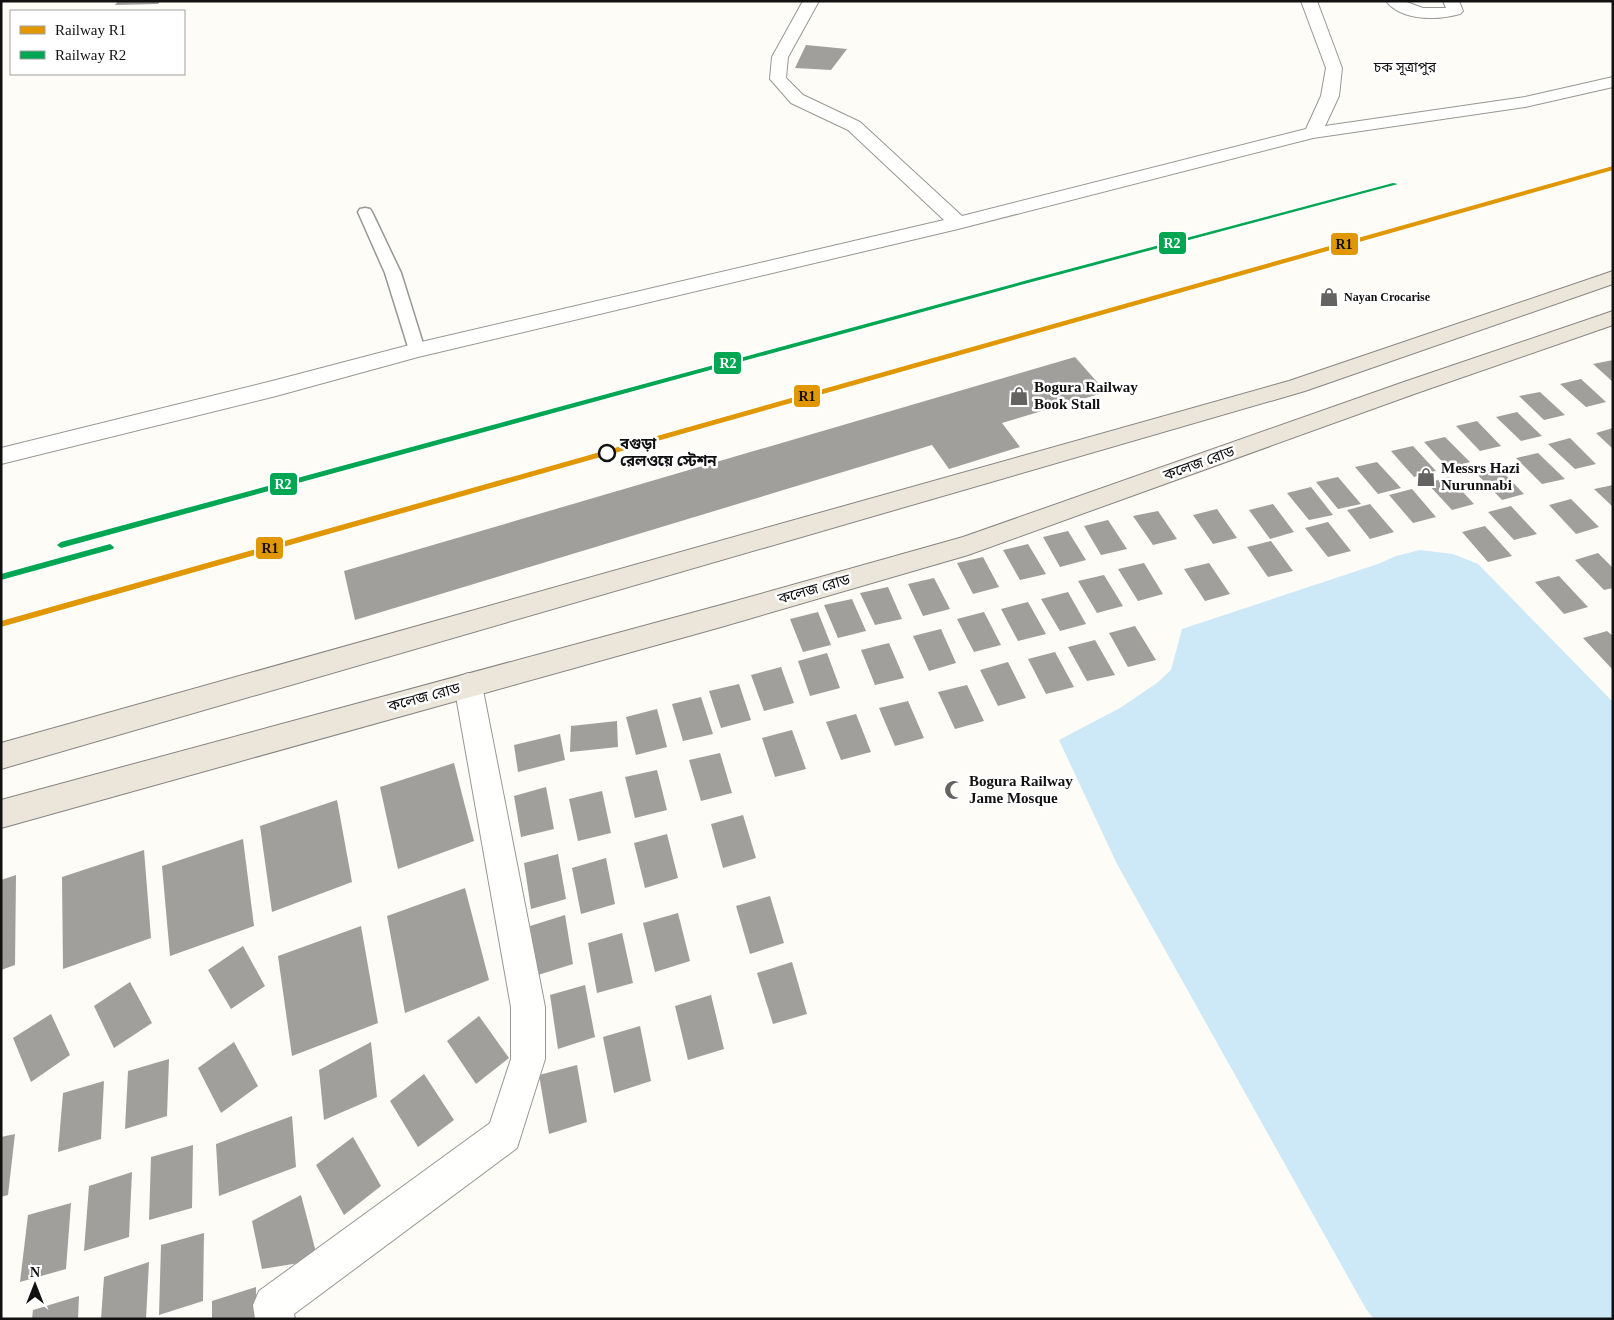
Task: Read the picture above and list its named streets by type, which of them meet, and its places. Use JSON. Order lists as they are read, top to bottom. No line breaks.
{"streets":{"highway":["কলেজ রোড"]},"districts":["চক সূত্রাপুর"],"places":{"shop":["Nayan Crocarise","Bogura Railway Book Stall","Messrs Hazi Nurunnabi"],"other":["বগুড়া রেলওয়ে স্টেশন"],"mosque":["Bogura Railway Jame Mosque"]},"lines":["rail line R1","rail line R2"],"legend":["Railway R1","Railway R2"],"north":"top"}
